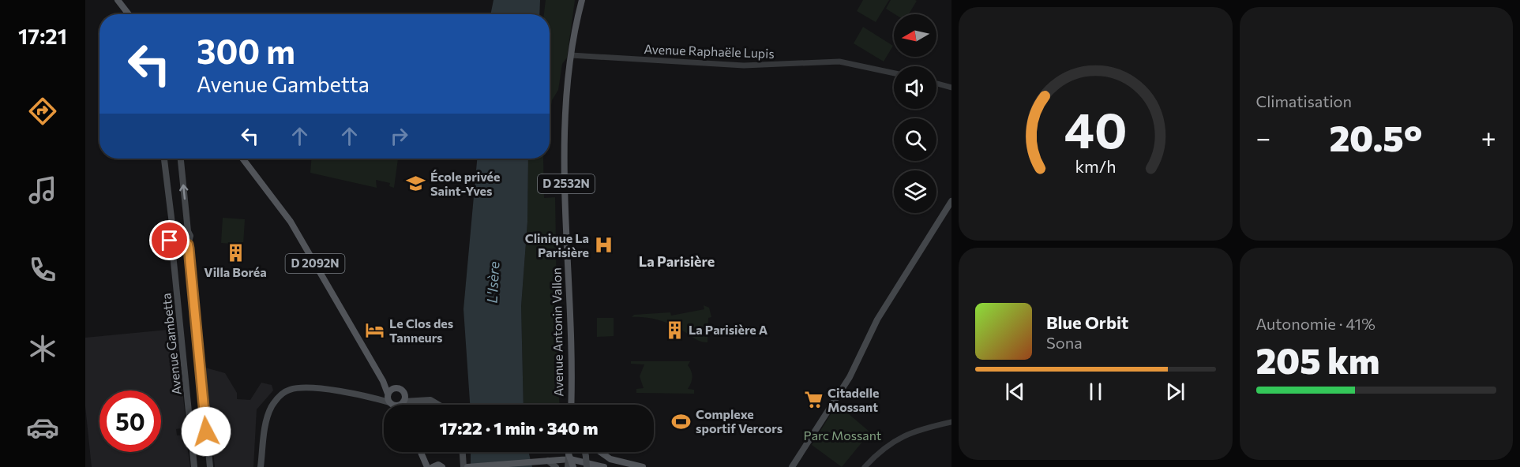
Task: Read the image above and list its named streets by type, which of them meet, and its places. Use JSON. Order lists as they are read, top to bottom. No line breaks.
{"streets":{"main road":["D 2532N","D 2092N","Avenue Antonin Vallon","Avenue Gambetta"],"street":["Avenue Raphaële Lupis"]},"crossings":[["Avenue Raphaële Lupis","D 2532N"],["Avenue Raphaële Lupis","Avenue Antonin Vallon"],["D 2532N","Avenue Antonin Vallon"]],"districts":["La Parisière"],"water":["L'Isère"],"parks":["Parc Mossant"],"places":{"school or university":["École privée Saint-Yves"],"hospital":["Clinique La Parisière"],"building":["Villa Boréa","La Parisière A"],"hotel":["Le Clos des Tanneurs"],"supermarket":["Citadelle Mossant"],"sports":["Complexe sportif Vercors"]},"north":"left","page":{"tabs":"17:21","tile":["Climatisation",["Autonomie · 41%","205 km"]],"turn":["300 m","Avenue Gambetta"],"heat":["−","20.5°","+"],"song":["Blue Orbit","Sona"],"limit":"50","trip":"17:22 · 1 min · 340 m","gauge":["40","km/h"]}}
